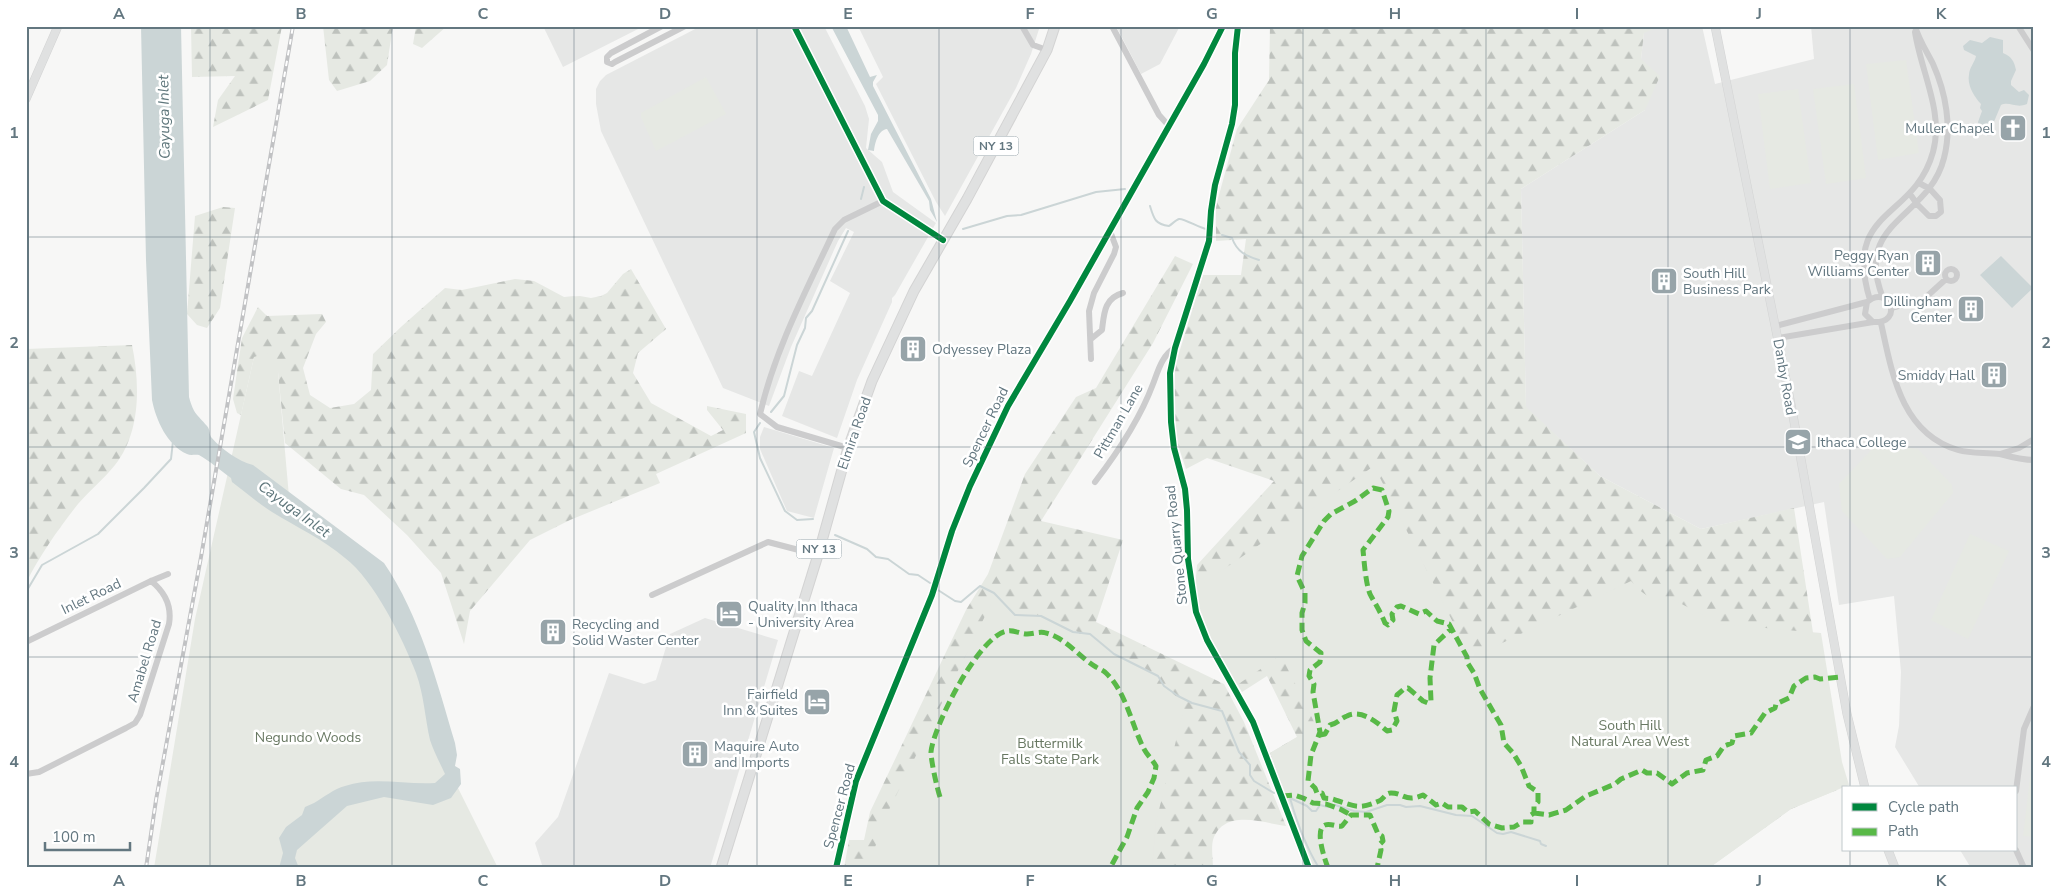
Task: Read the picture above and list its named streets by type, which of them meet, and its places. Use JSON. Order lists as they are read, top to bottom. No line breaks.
{"streets":{"highway":["NY 13","Elmira Road"],"main road":["Danby Road"],"street":["Pittman Lane","Spencer Road","Stone Quarry Road","Inlet Road","Amabel Road"]},"crossings":[["Pittman Lane","Stone Quarry Road"],["Inlet Road","Amabel Road"]],"water":["Cayuga Inlet"],"parks":["South Hill Natural Area West","Negundo Woods","Buttermilk Falls State Park"],"places":{"church":["Muller Chapel"],"building":["Peggy Ryan Williams Center","South Hill Business Park","Dillingham Center","Odyessey Plaza","Smiddy Hall","Recycling and Solid Waster Center","Maquire Auto and Imports"],"school or university":["Ithaca College"],"hotel":["Quality Inn Ithaca - University Area","Fairfield Inn & Suites"]},"legend":["Cycle path","Path"],"scale_bar":"100 m","grid":{"columns":["A","B","C","D","E","F","G","H","I","J","K"],"rows":["1","2","3","4"]}}
